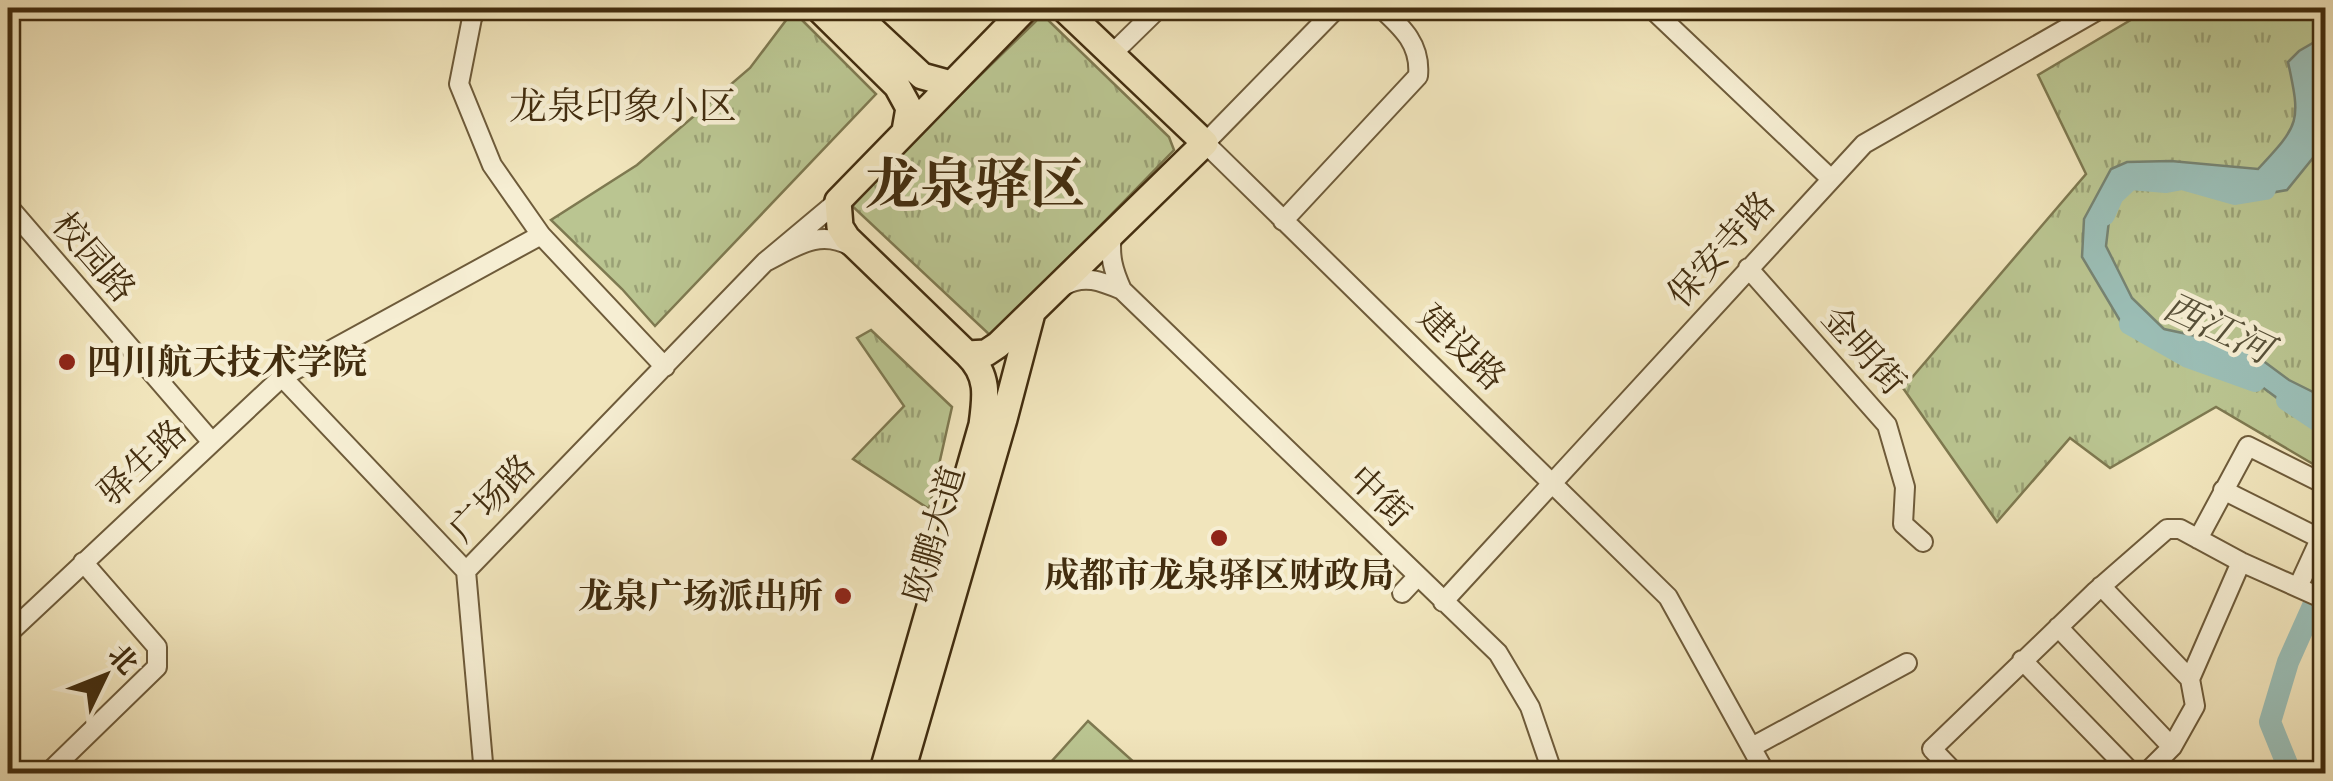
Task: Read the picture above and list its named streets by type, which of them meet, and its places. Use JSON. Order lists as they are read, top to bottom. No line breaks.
{"streets":{"highway":["建设路","欧鹏大道"],"street":["保安寺路","校园路","金明街","驿生路","中街","广场路"]},"crossings":[["保安寺路","建设路"],["保安寺路","金明街"],["保安寺路","中街"],["校园路","驿生路"]],"districts":["龙泉印象小区","龙泉驿区"],"water":["西江河"],"places":["四川航天技术学院","成都市龙泉驿区财政局","龙泉广场派出所"],"north":"top right"}
